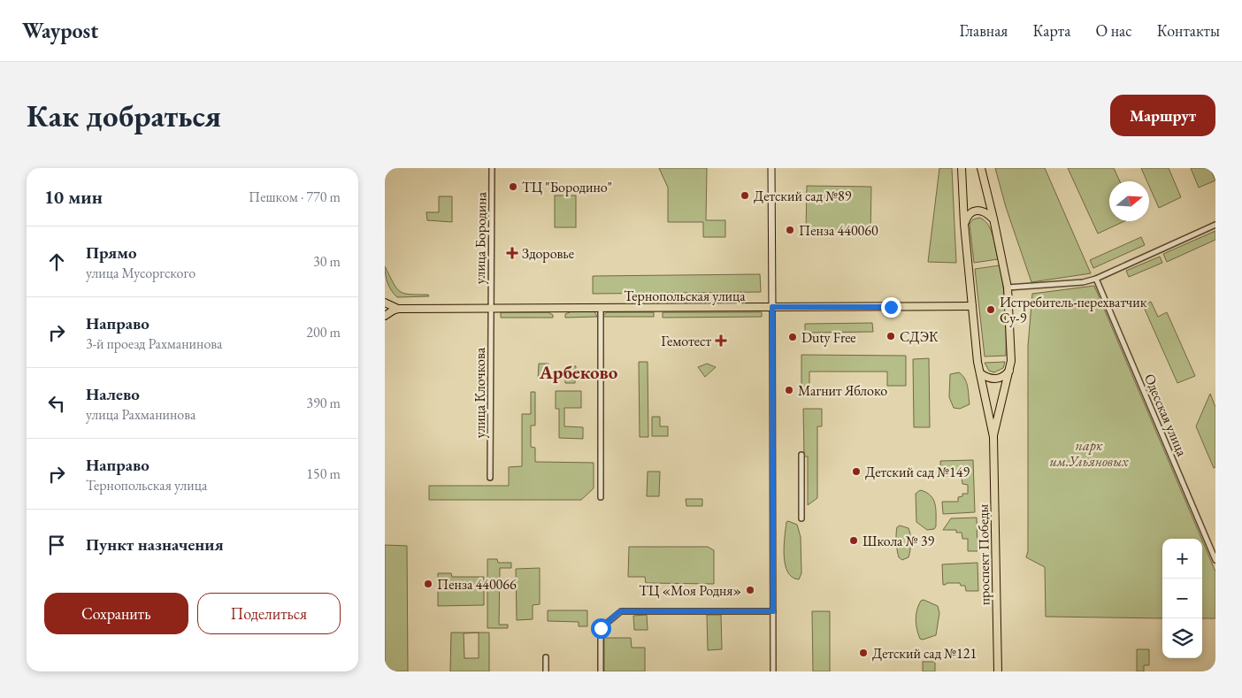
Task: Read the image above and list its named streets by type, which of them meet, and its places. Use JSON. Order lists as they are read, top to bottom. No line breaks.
{"streets":{"main road":["Тернопольская улица","проспект Победы"],"street":["улица Бородина","улица Клочкова","Одесская улица"]},"crossings":[["улица Бородина","Тернопольская улица"],["улица Бородина","улица Клочкова"],["Тернопольская улица","улица Клочкова"],["Тернопольская улица","проспект Победы"]],"districts":["Арбеково"],"parks":["парк им.Ульяновых"],"places":{"other":["ТЦ \"Бородино\"","Детский сад №89","Пенза 440060","Истребитель-перехватчик Су-9","СДЭК","Duty Free","Магнит Яблоко","Детский сад №149","Школа № 39","Пенза 440066","ТЦ «Моя Родня»","Детский сад №121"],"health":["Здоровье","Гемотест"]},"north":"right","page":{"header":"Waypost","nav":["Главная","Карта","О нас","Контакты"],"buttons":["Маршрут",["Сохранить","Поделиться"]],"title":"Как добраться","heading":["10 мин","Пешком · 770 m"],"list":[["Прямо","улица Мусоргского","30 m"],["Направо","3-й проезд Рахманинова","200 m"],["Налево","улица Рахманинова","390 m"],["Направо","Тернопольская улица","150 m"],"Пункт назначения"],"map_buttons":["+","−"]}}
